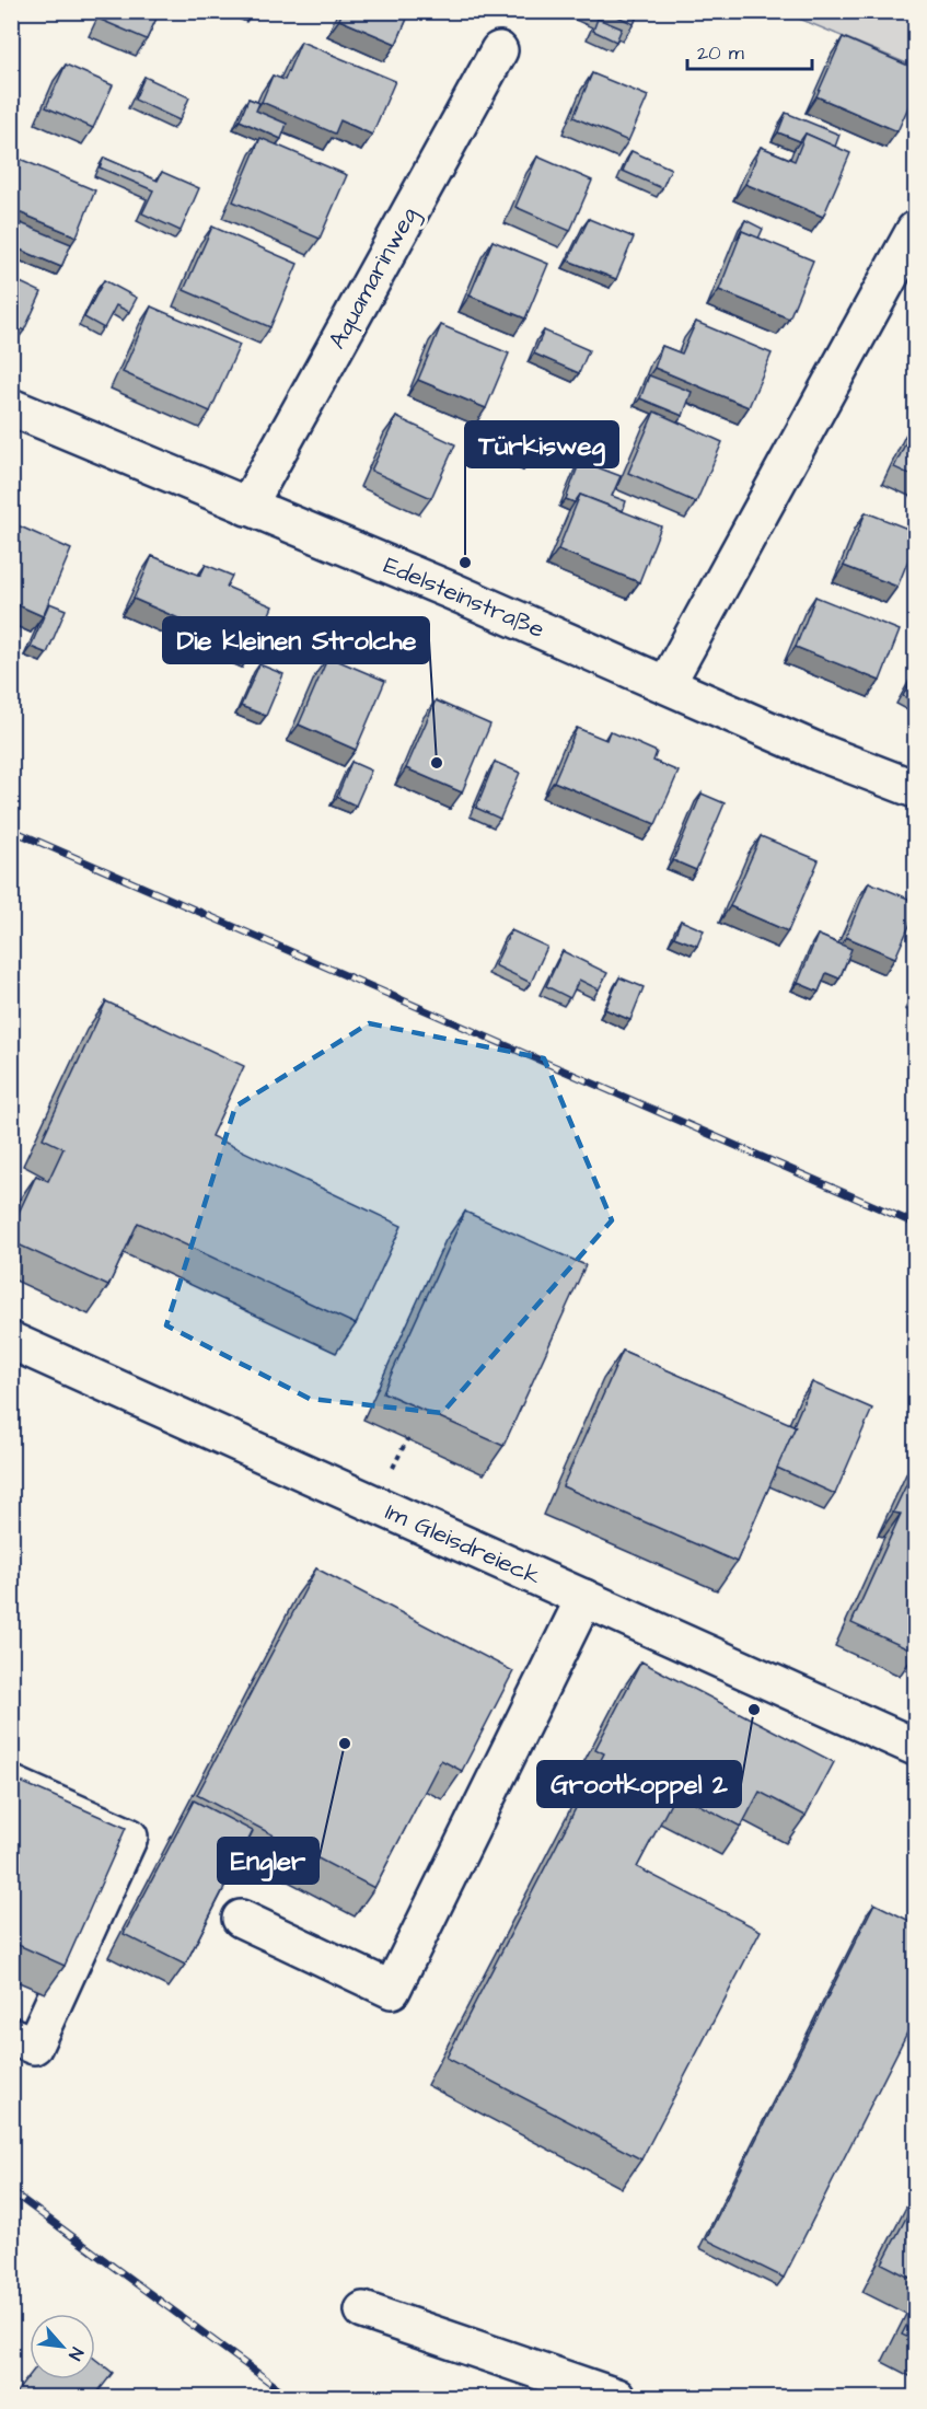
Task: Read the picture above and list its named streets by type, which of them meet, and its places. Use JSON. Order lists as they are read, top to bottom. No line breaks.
{"streets":{"street":["Aquamarinweg","Edelsteinstraße","Im Gleisdreieck"]},"crossings":[["Aquamarinweg","Edelsteinstraße"]],"places":["Türkisweg","Die kleinen Strolche","Grootkoppel 2","Engler"],"scale_bar":"20 m","north":"bottom right"}
